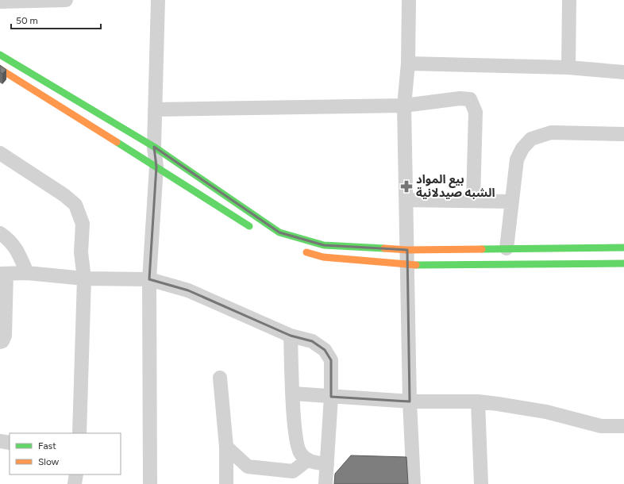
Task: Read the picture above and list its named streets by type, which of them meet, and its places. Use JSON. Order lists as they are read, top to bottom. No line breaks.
{"places":{"pharmacy":["بيع المواد الشبه صيدلانية"]},"legend":["Fast","Slow"],"scale_bar":"50 m"}
